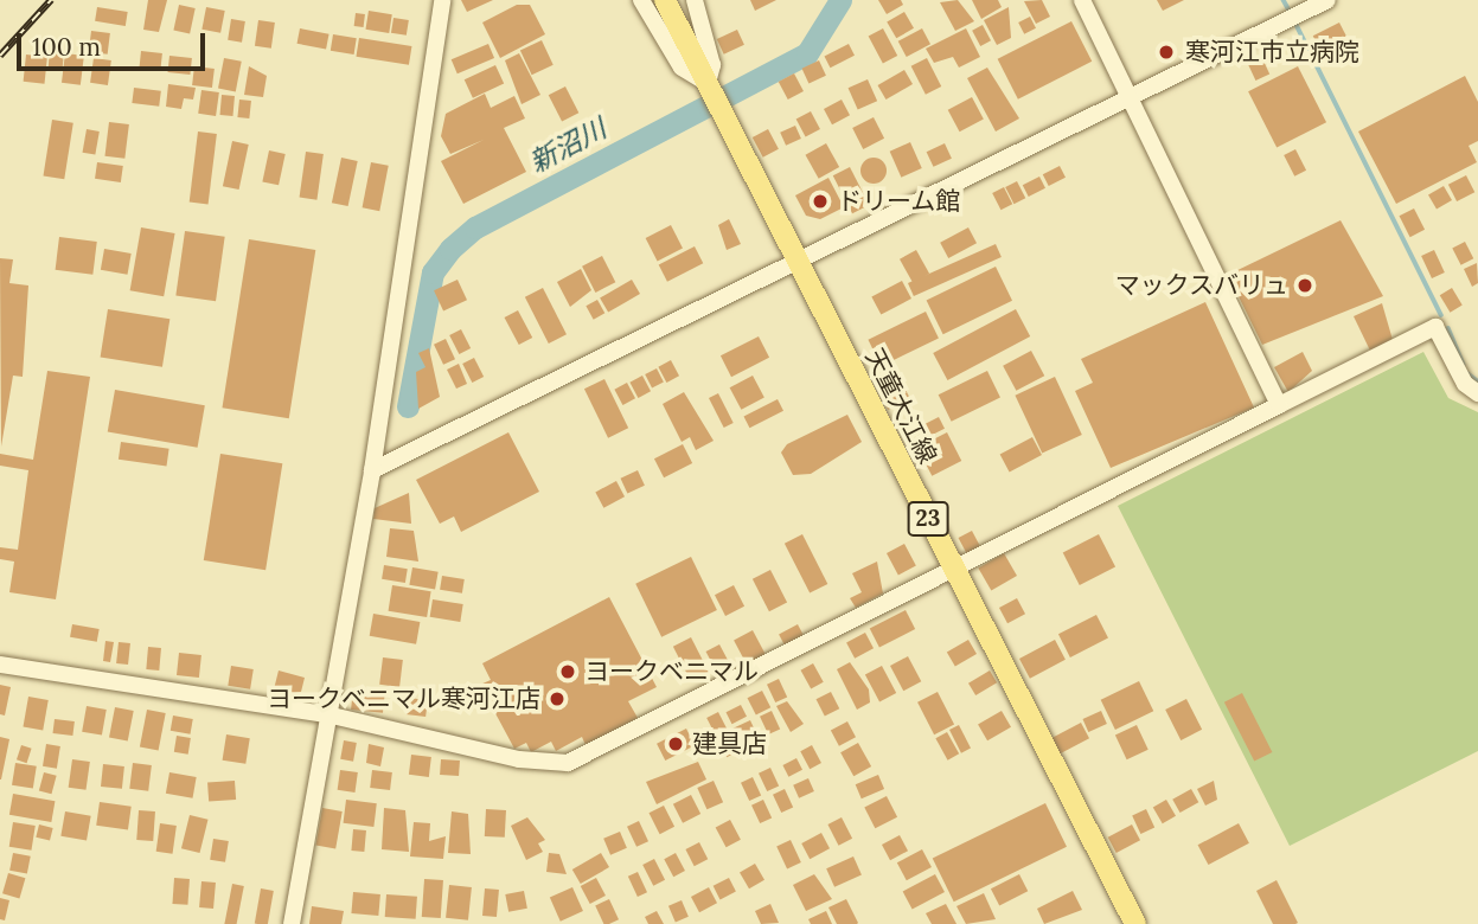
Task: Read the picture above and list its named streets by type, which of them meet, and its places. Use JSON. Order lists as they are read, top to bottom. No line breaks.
{"streets":{"main road":["天童大江線","23"]},"water":["新沼川"],"places":["寒河江市立病院","ドリーム館","マックスバリュ","ヨークベニマル","ヨークベニマル寒河江店","建具店"],"scale_bar":"100 m"}
